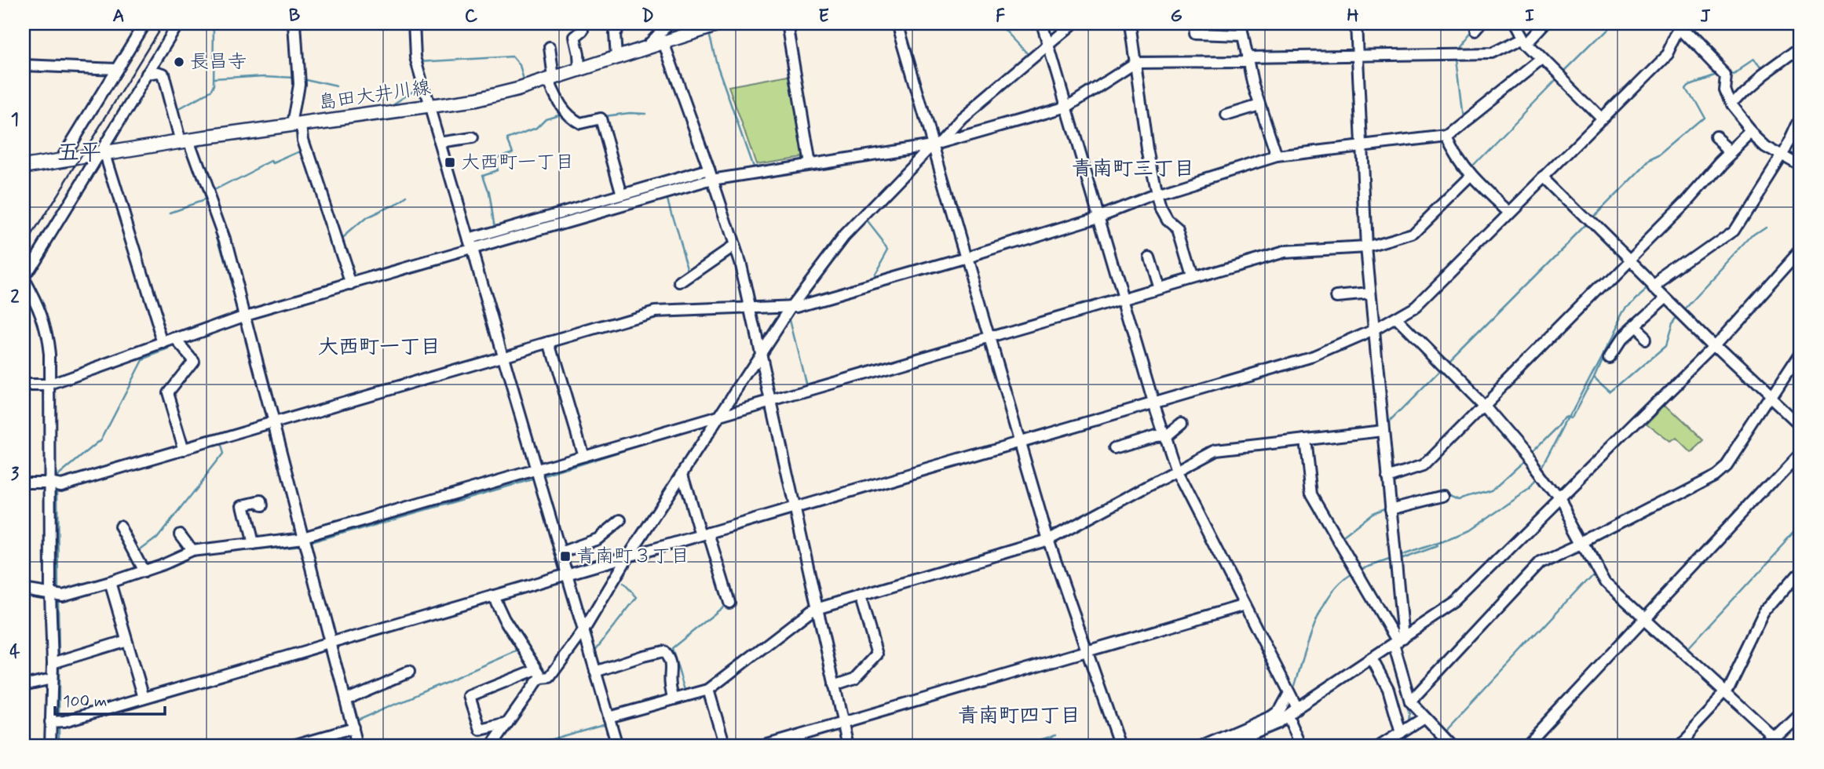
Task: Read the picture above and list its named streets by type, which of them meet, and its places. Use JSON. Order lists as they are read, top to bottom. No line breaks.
{"streets":{"main road":["島田大井川線"]},"districts":["五平","青南町三丁目","大西町一丁目","青南町四丁目"],"places":{"other":["長昌寺"],"transit":["大西町一丁目","青南町３丁目"]},"scale_bar":"100 m","grid":{"columns":["A","B","C","D","E","F","G","H","I","J"],"rows":["1","2","3","4"]}}
